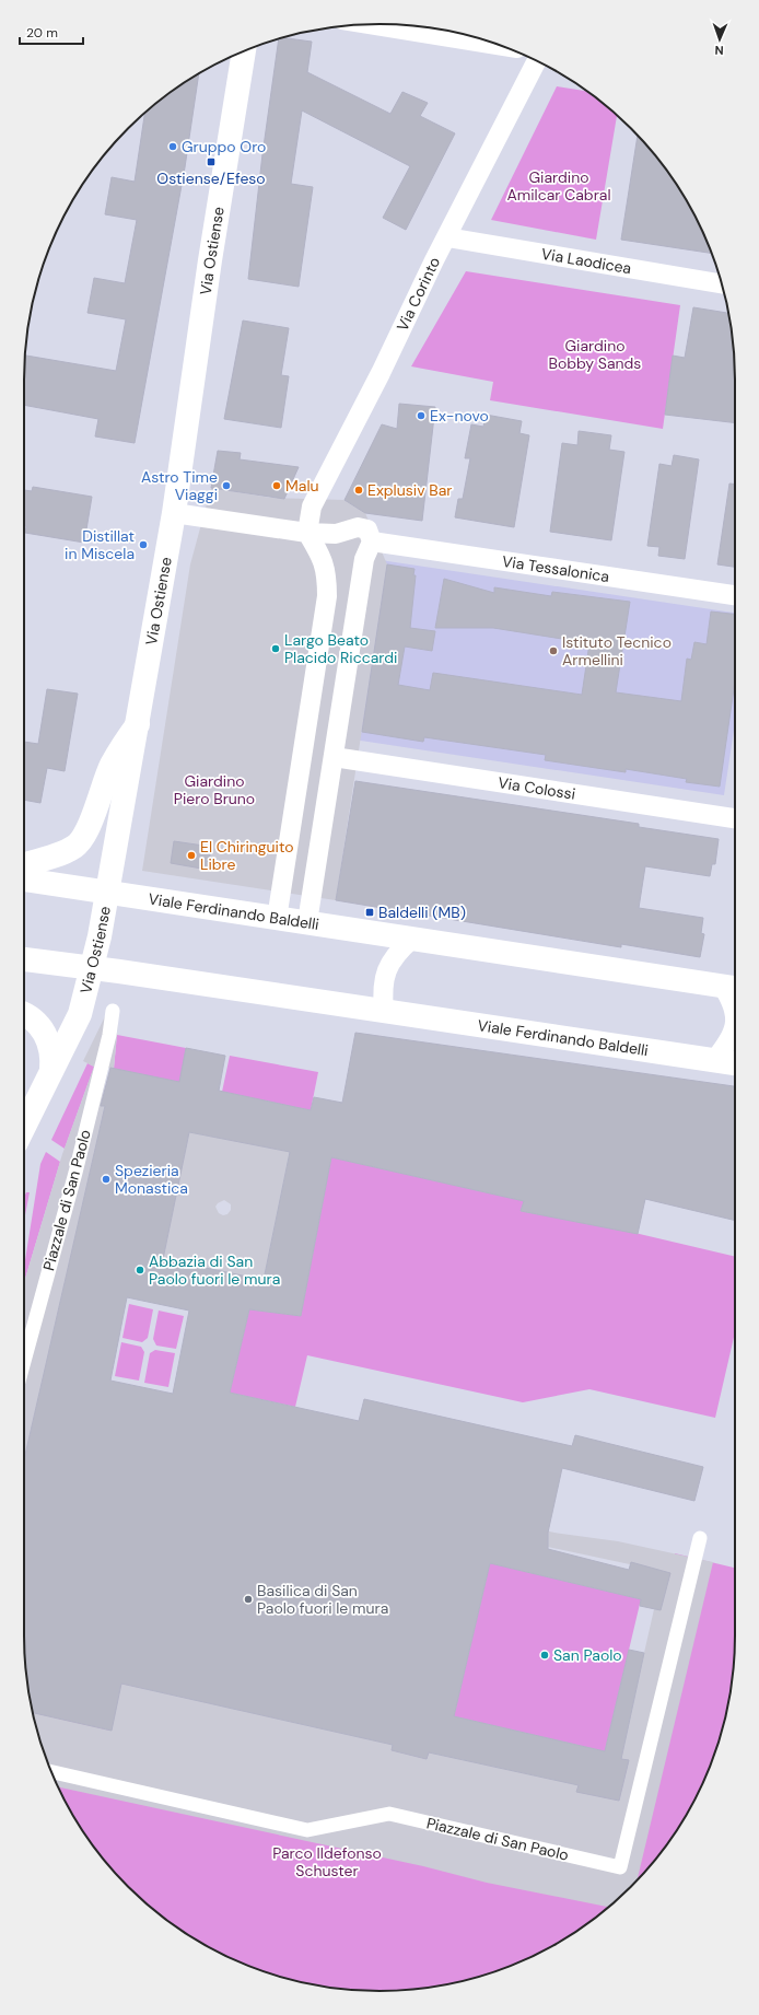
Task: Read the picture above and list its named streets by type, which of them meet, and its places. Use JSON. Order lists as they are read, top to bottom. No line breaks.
{"streets":{"street":["Via Ostiense","Via Laodicea","Via Corinto","Via Tessalonica","Via Colossi","Viale Ferdinando Baldelli","Piazzale di San Paolo"]},"crossings":[["Via Ostiense","Viale Ferdinando Baldelli"],["Via Laodicea","Via Corinto"]],"parks":["Giardino Amilcar Cabral","Giardino Bobby Sands","Giardino Piero Bruno","Parco Ildefonso Schuster"],"places":{"other":["Gruppo Oro","Ex-novo","Astro Time Viaggi","Malu","Explusiv Bar","Distillat in Miscela","Largo Beato Placido Riccardi","Istituto Tecnico Armellini","El Chiringuito Libre","Spezieria Monastica","Abbazia di San Paolo fuori le mura","Basilica di San Paolo fuori le mura","San Paolo"],"transit":["Ostiense/Efeso","Baldelli (MB)"]},"scale_bar":"20 m","north":"bottom"}
